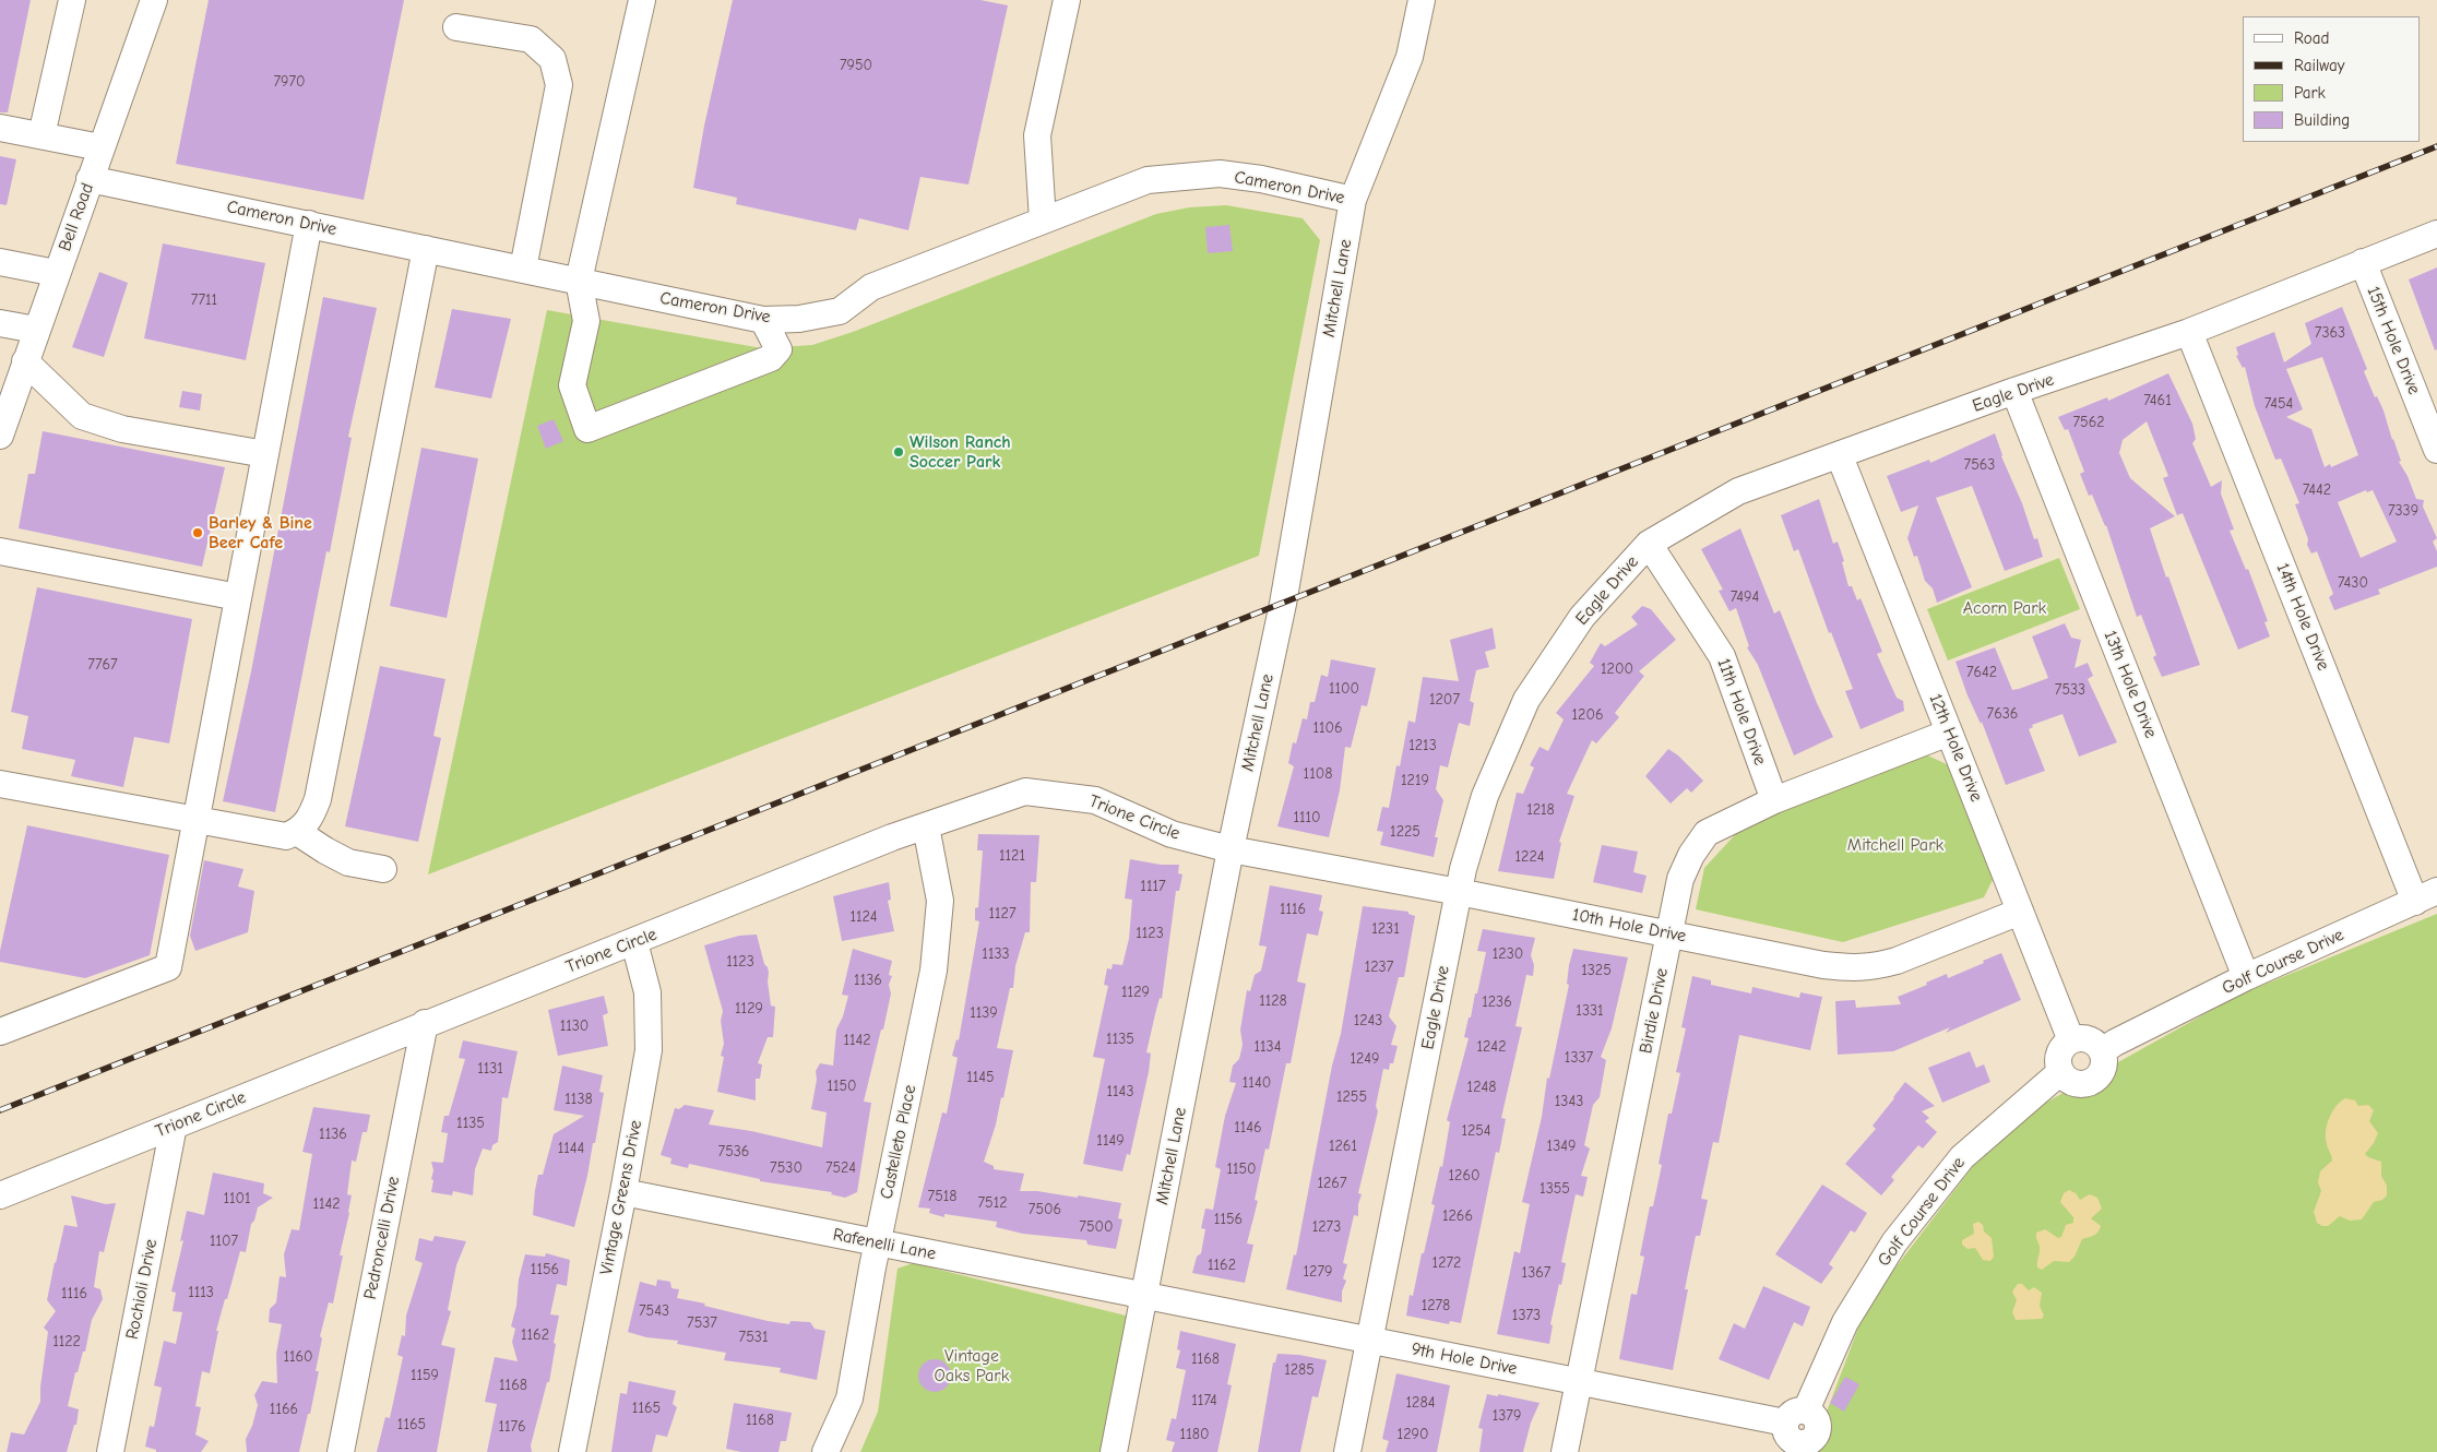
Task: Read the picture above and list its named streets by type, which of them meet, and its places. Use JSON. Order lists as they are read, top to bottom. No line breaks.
{"streets":{"street":["Cameron Drive","Bell Road","Mitchell Lane","15th Hole Drive","Eagle Drive","14th Hole Drive","13th Hole Drive","11th Hole Drive","12th Hole Drive","Trione Circle","10th Hole Drive","Golf Course Drive","Birdie Drive","Castelleto Place","Vintage Greens Drive","Pedroncelli Drive","Rafenelli Lane","Rochioli Drive","9th Hole Drive"]},"crossings":[["Cameron Drive","Bell Road"],["Cameron Drive","Mitchell Lane"],["Mitchell Lane","Trione Circle"],["Mitchell Lane","10th Hole Drive"],["Mitchell Lane","Rafenelli Lane"],["Mitchell Lane","9th Hole Drive"],["15th Hole Drive","Eagle Drive"],["Eagle Drive","14th Hole Drive"],["Eagle Drive","13th Hole Drive"],["Eagle Drive","11th Hole Drive"],["Eagle Drive","12th Hole Drive"],["Eagle Drive","10th Hole Drive"],["Eagle Drive","9th Hole Drive"],["14th Hole Drive","Golf Course Drive"],["13th Hole Drive","Golf Course Drive"],["11th Hole Drive","Birdie Drive"],["12th Hole Drive","10th Hole Drive"],["12th Hole Drive","Golf Course Drive"],["12th Hole Drive","Birdie Drive"],["Trione Circle","10th Hole Drive"],["Trione Circle","Castelleto Place"],["Trione Circle","Vintage Greens Drive"],["Trione Circle","Pedroncelli Drive"],["Trione Circle","Rochioli Drive"],["10th Hole Drive","Birdie Drive"],["Golf Course Drive","9th Hole Drive"],["Birdie Drive","9th Hole Drive"],["Castelleto Place","Rafenelli Lane"],["Vintage Greens Drive","Rafenelli Lane"],["Rafenelli Lane","9th Hole Drive"]],"parks":["Acorn Park","Mitchell Park","Vintage Oaks Park"],"places":["Wilson Ranch Soccer Park","Barley & Bine Beer Cafe"],"house_numbers":["7950","7970","7711","7363","7461","7454","7562","7563","7442","7339","7430","7494","7767","1200","7642","1100","7533","1207","7636","1206","1106","1213","1108","1219","1218","1110","1225","1121","1224","1117","1116","1127","1124","1231","1123","1133","1230","1123","1237","1325","1136","1129","1128","1236","1129","1331","1139","1243","1130","1135","1142","1134","1242","1337","1249","1131","1145","1140","1150","1248","1143","1255","1138","1343","1135","1146","1254","1136","1149","1261","1349","1144","7536","7530","7524","1150","1260","1267","1355","7518","1101","7512","1142","7506","1266","1156","7500","1273","1107","1272","1162","1156","1279","1367","1113","1116","1278","7543","1373","7537","1162","7531","1122","1160","1168","1285","1159","1168","1174","1284","1165","1166","1379","1168","1165","1176","1180","1290"],"legend":["Road","Railway","Park","Building"]}
